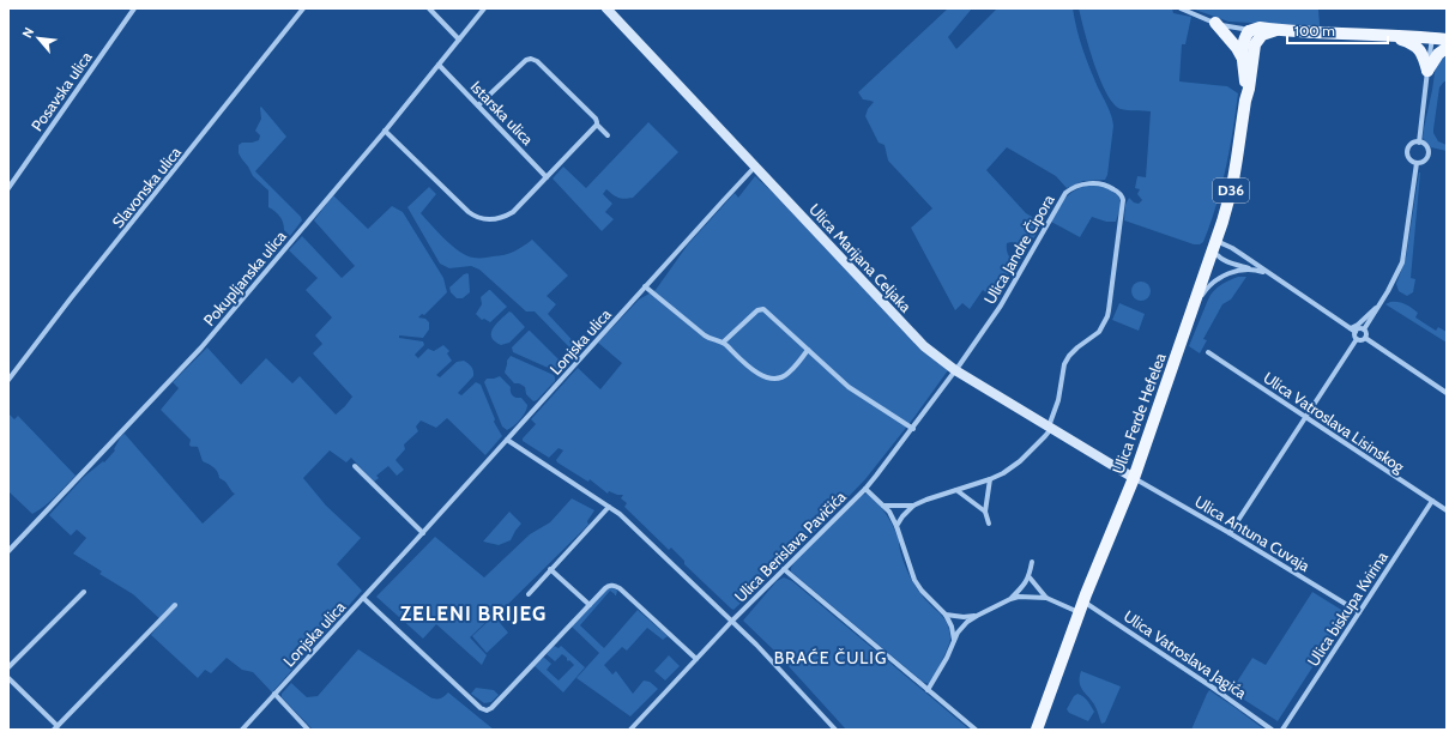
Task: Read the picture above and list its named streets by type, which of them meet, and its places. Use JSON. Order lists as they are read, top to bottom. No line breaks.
{"streets":{"main road":["D36","Ulica Marijana Celjaka","Ulica Ferde Hefelea"],"street":["Posavska ulica","Istarska ulica","Slavonska ulica","Ulica Jandre Čipora","Pokupljanska ulica","Lonjska ulica","Ulica Vatroslava Lisinskog","Ulica Antuna Cuvaja","Ulica Berislava Pavičića","Ulica biskupa Kvirina","Ulica Vatroslava Jagića"]},"crossings":[["Istarska ulica","Pokupljanska ulica"],["Ulica Jandre Čipora","Ulica Marijana Celjaka"],["Ulica Jandre Čipora","Ulica Berislava Pavičića"],["Ulica Marijana Celjaka","Lonjska ulica"],["Ulica Marijana Celjaka","Ulica Ferde Hefelea"],["Ulica Marijana Celjaka","Ulica Antuna Cuvaja"],["Ulica Marijana Celjaka","Ulica Berislava Pavičića"],["Ulica Ferde Hefelea","Ulica Antuna Cuvaja"],["Ulica Ferde Hefelea","Ulica Vatroslava Jagića"],["Ulica Vatroslava Lisinskog","Ulica biskupa Kvirina"],["Ulica Antuna Cuvaja","Ulica biskupa Kvirina"]],"districts":["ZELENI BRIJEG","BRAĆE ČULIG"],"scale_bar":"100 m","north":"top left"}
